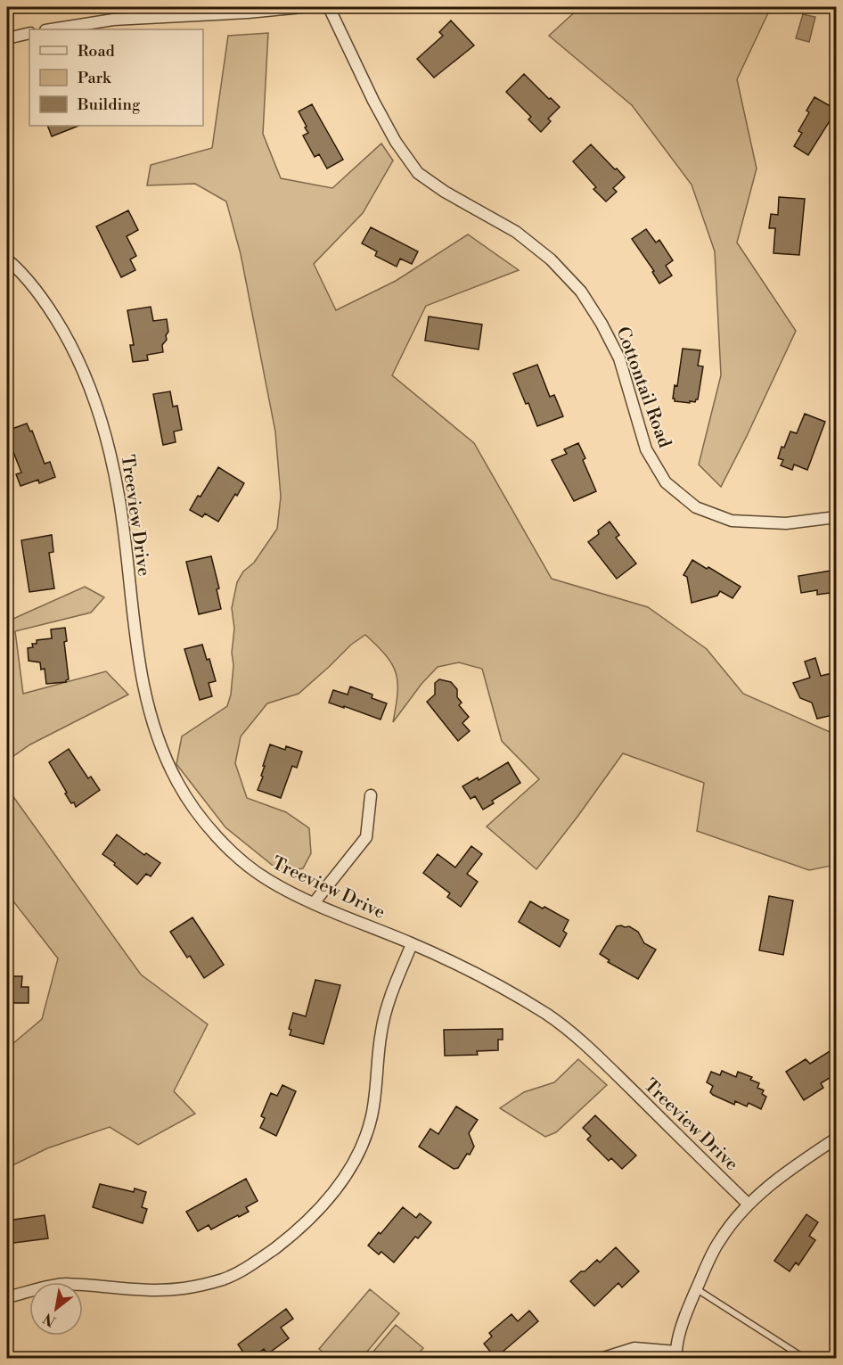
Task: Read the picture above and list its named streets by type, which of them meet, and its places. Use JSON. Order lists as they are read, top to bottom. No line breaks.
{"streets":{"street":["Cottontail Road","Treeview Drive"]},"legend":["Road","Park","Building"],"north":"bottom left"}
